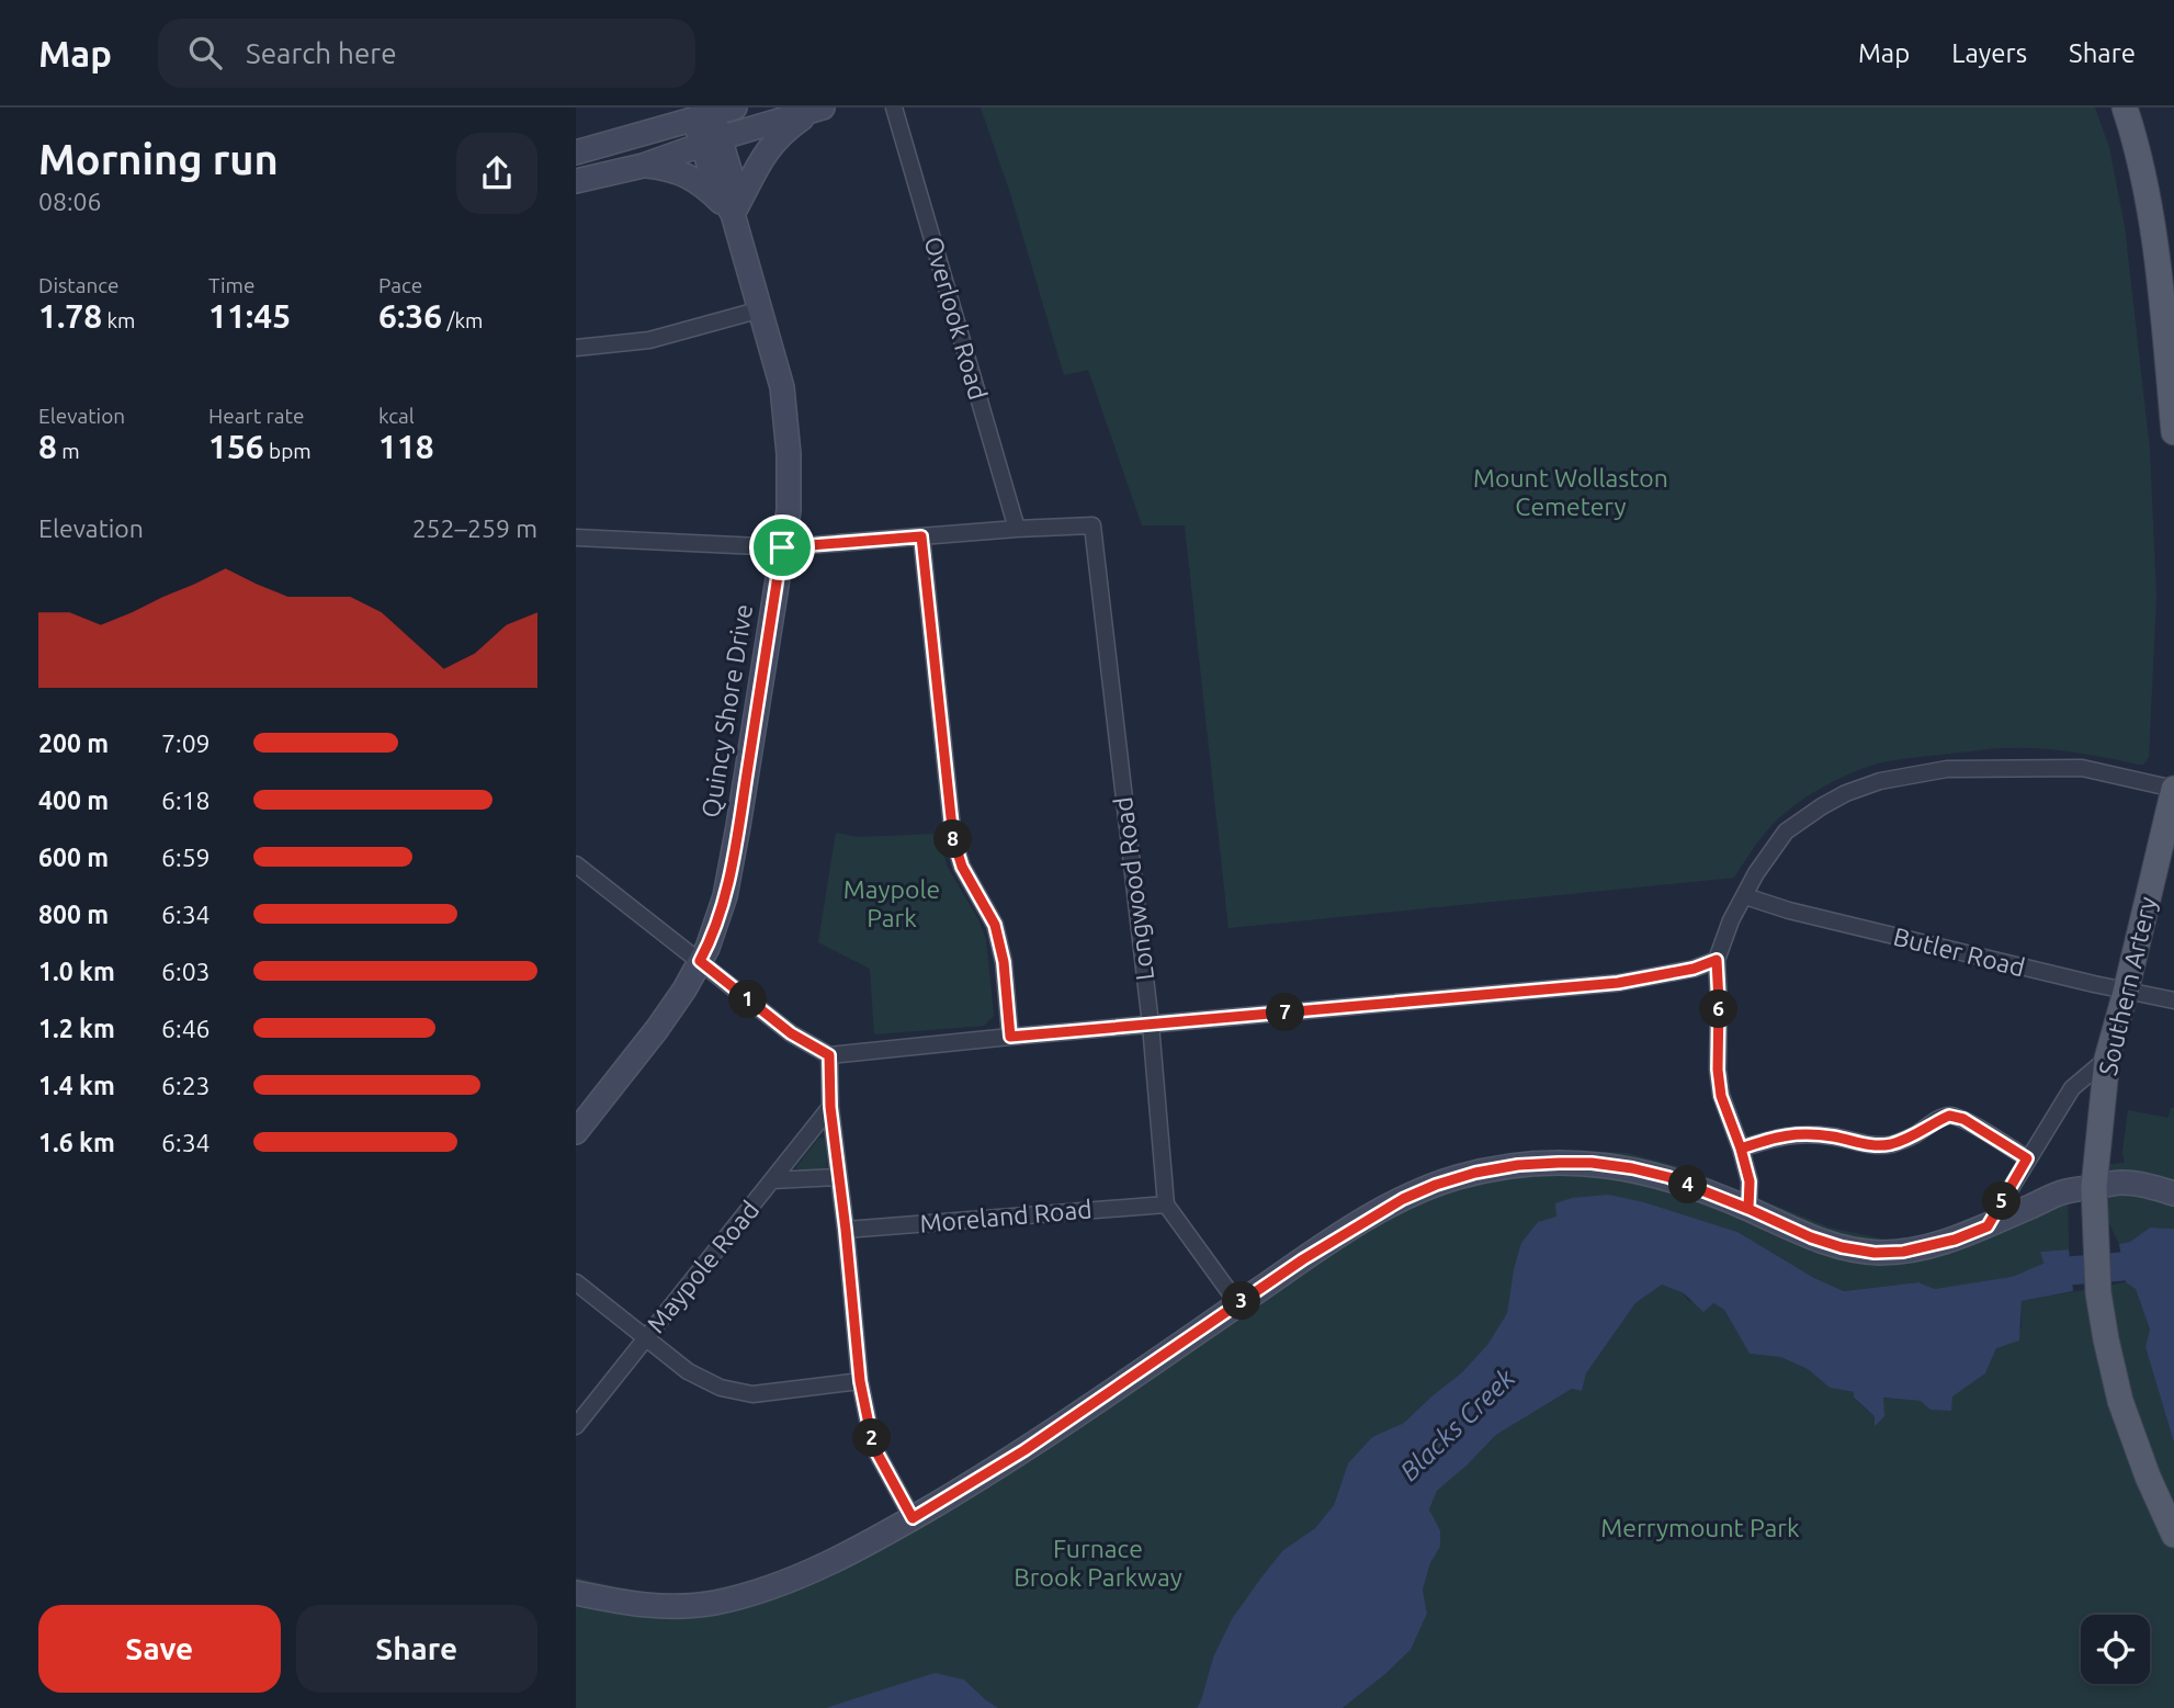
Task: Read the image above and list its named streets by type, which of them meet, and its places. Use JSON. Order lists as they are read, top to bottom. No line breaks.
{"streets":{"main road":["Quincy Shore Drive","Southern Artery"],"street":["Overlook Road","Longwood Road","Butler Road","Moreland Road","Maypole Road"]},"crossings":[["Overlook Road","Longwood Road"],["Longwood Road","Moreland Road"],["Butler Road","Southern Artery"]],"water":["Blacks Creek"],"parks":["Mount Wollaston Cemetery","Maypole Park","Merrymount Park","Furnace Brook Parkway"],"page":{"header":"Map","search":"Search here","nav":["Map","Layers","Share"],"heading":["Morning run","08:06"],"stats":[["Distance","1.78 km"],["Time","11:45"],["Pace","6:36 /km"],["Elevation","8 m"],["Heart rate","156 bpm"],["kcal","118"]],"chart":["Elevation","252–259 m"],"list":[{"name":"200 m","note":"7:09"},{"name":"400 m","note":"6:18"},{"name":"600 m","note":"6:59"},{"name":"800 m","note":"6:34"},{"name":"1.0 km","note":"6:03"},{"name":"1.2 km","note":"6:46"},{"name":"1.4 km","note":"6:23"},{"name":"1.6 km","note":"6:34"}],"pins":["8","1","6","7","4","5","3","2"],"buttons":["Save","Share"]}}
